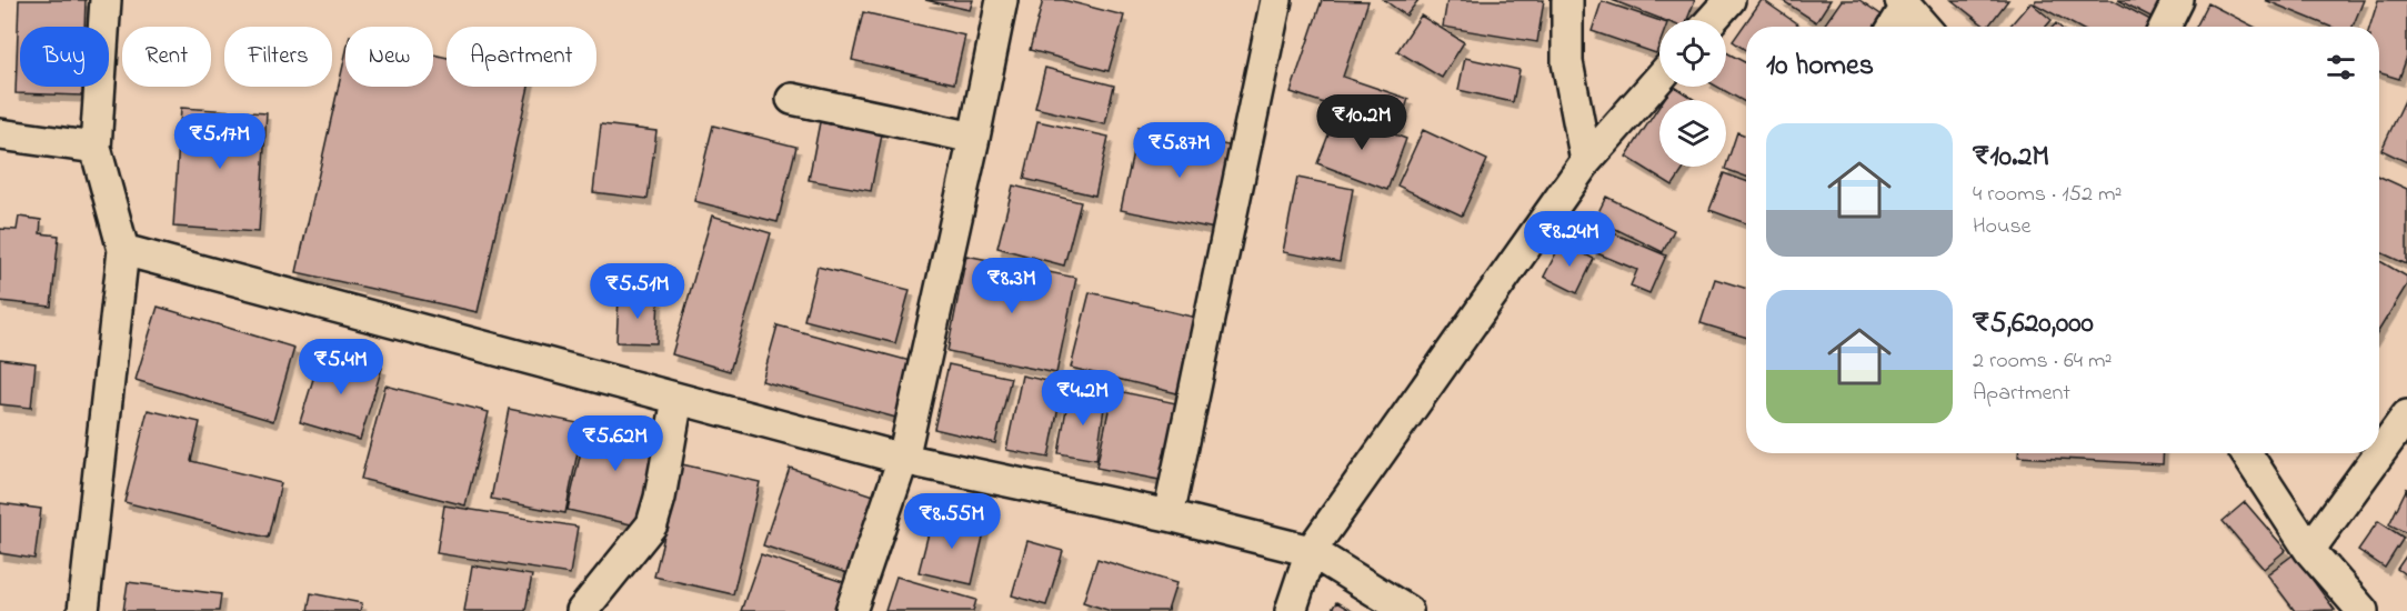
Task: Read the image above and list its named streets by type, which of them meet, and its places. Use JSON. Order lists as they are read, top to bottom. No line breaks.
{"page":{"chip":["Buy","Rent","Filters","New","Apartment"],"heading":"10 homes","price":["₹10.2M","₹5.17M","₹5.87M","₹8.24M","₹8.3M","₹5.51M","₹5.4M","₹4.2M","₹5.62M","₹8.55M"],"list":[{"name":"₹10.2M","note":"4 rooms · 152 m² · House"},{"name":"₹5,620,000","note":"2 rooms · 64 m² · Apartment"}]}}
